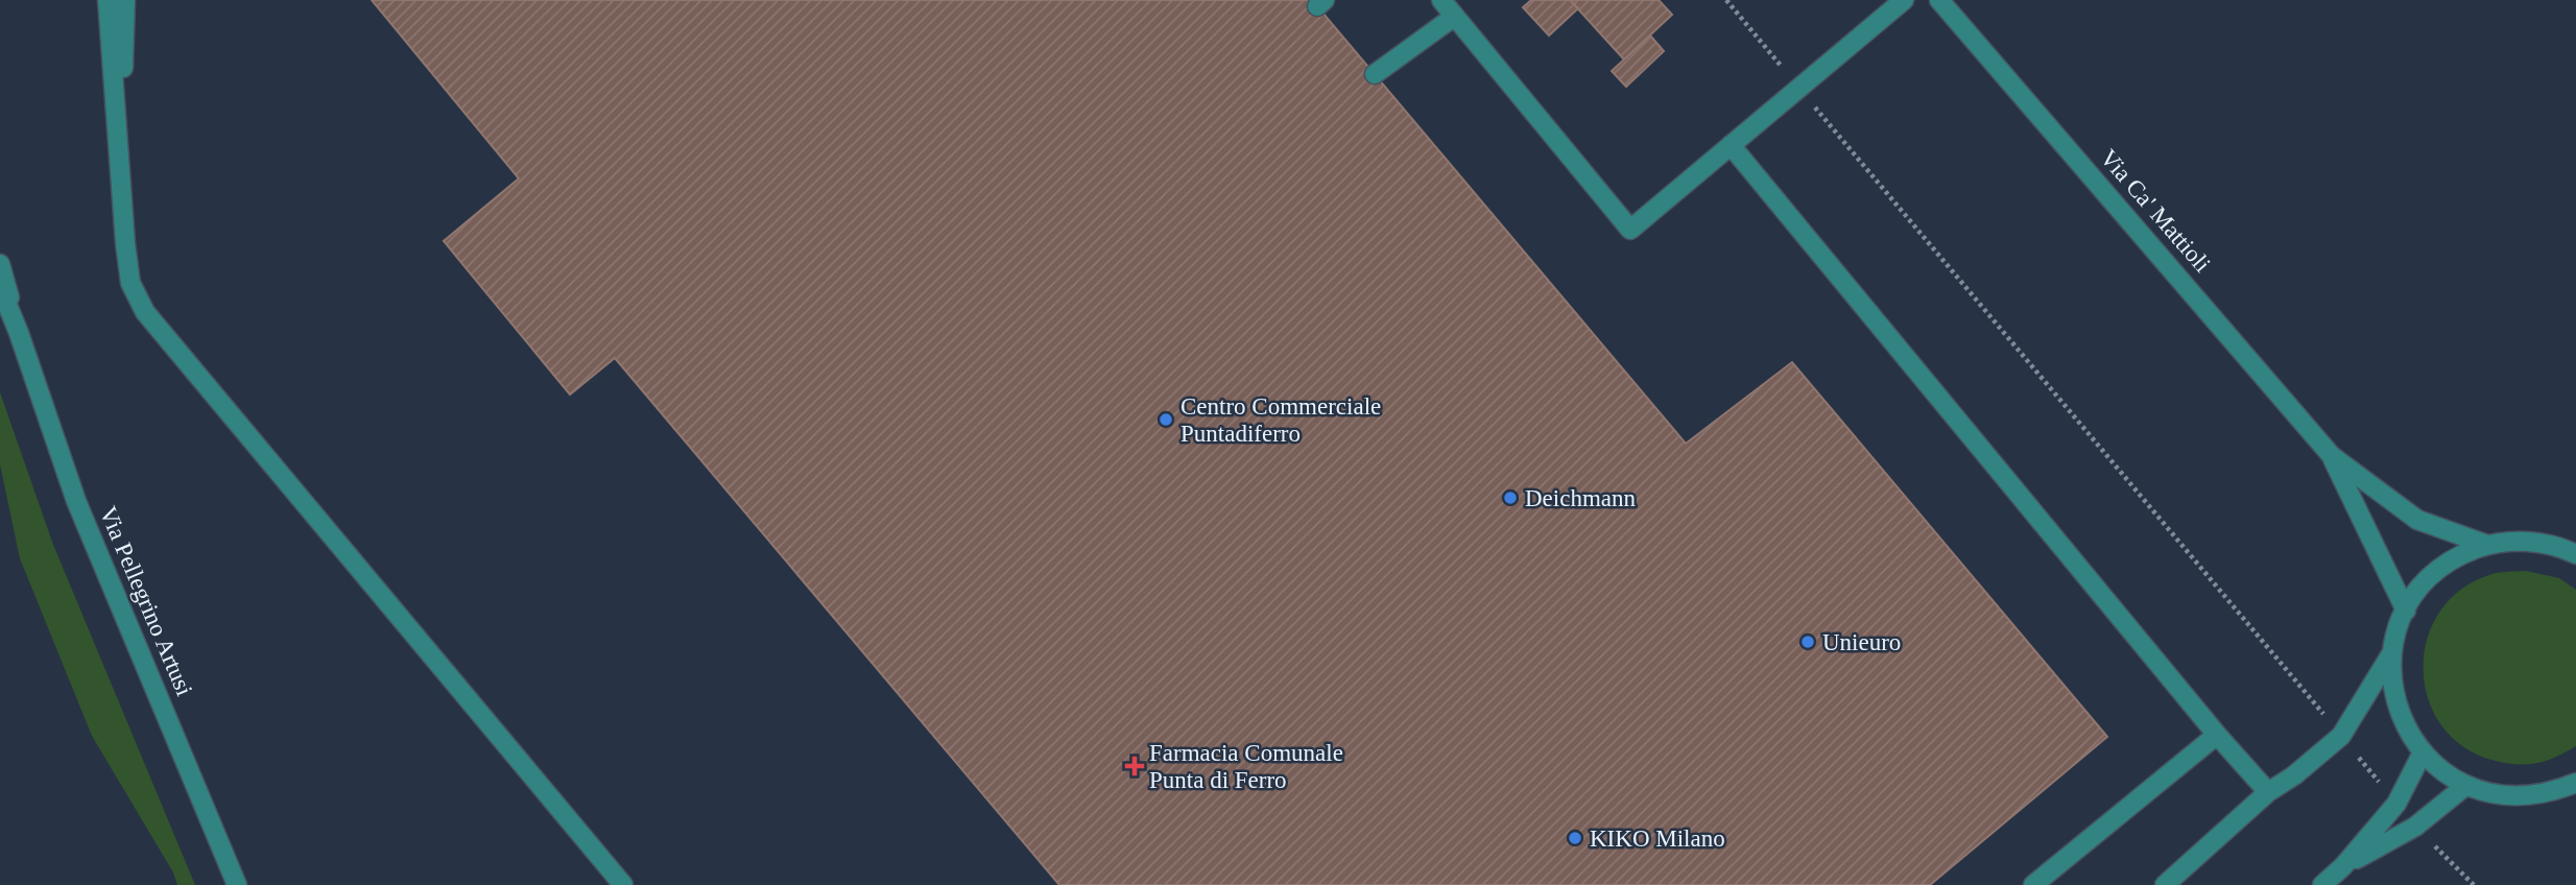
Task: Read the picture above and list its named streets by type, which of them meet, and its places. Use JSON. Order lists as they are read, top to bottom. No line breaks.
{"streets":{"street":["Via Ca' Mattioli","Via Pellegrino Artusi"]},"places":{"other":["Centro Commerciale Puntadiferro","Deichmann","Unieuro","KIKO Milano"],"health":["Farmacia Comunale Punta di Ferro"]}}
